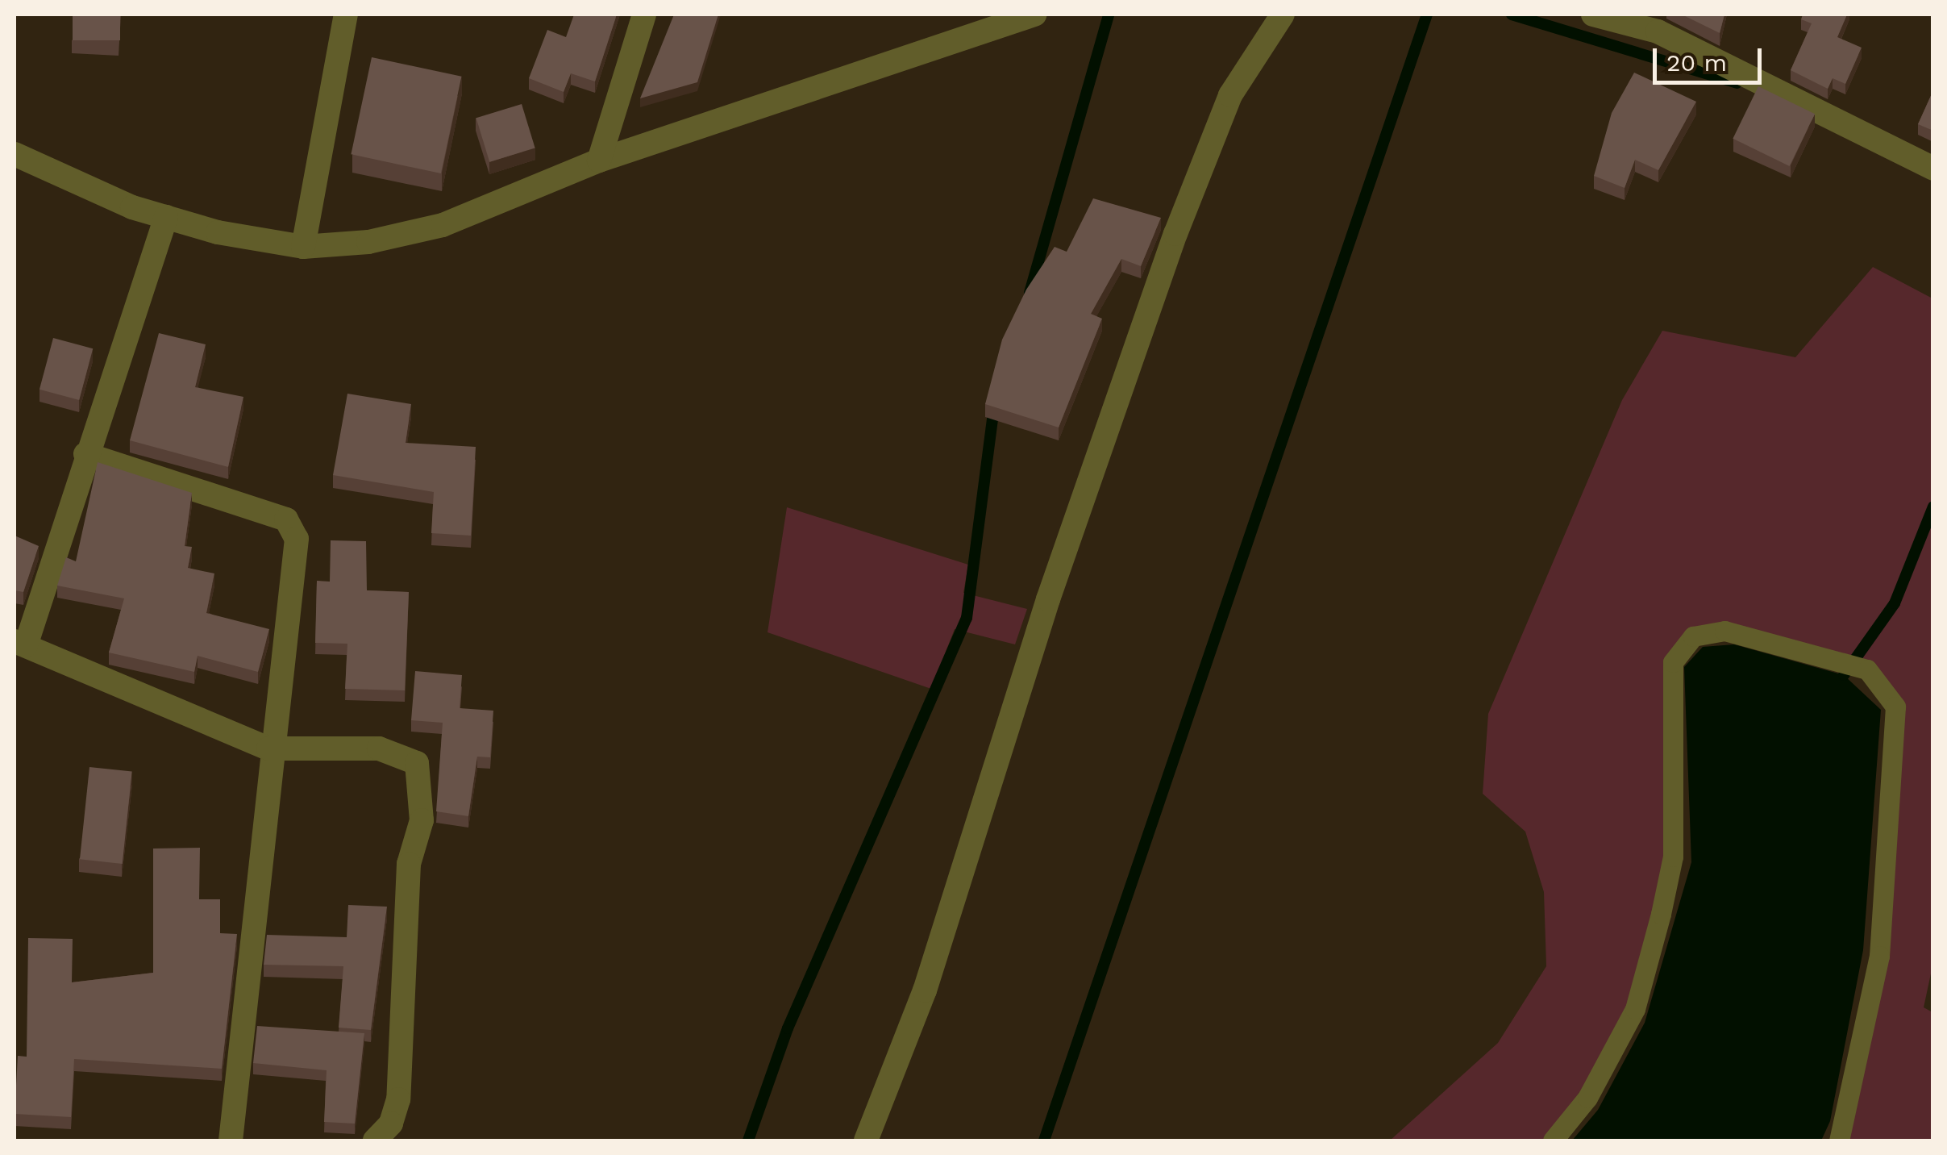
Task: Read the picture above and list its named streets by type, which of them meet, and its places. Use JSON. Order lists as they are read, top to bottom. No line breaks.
{"scale_bar":"20 m"}
